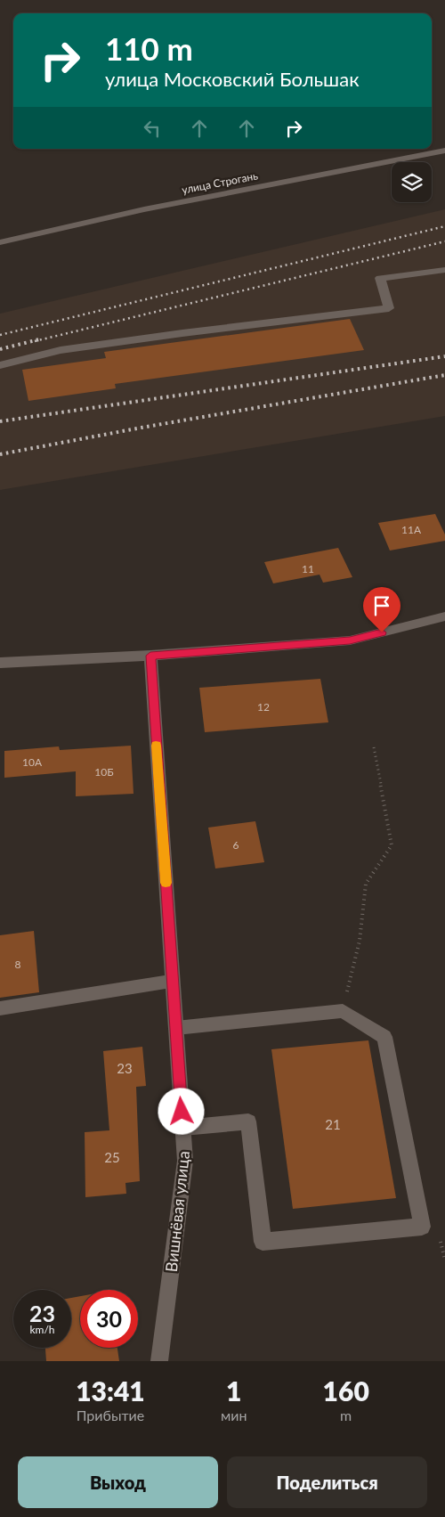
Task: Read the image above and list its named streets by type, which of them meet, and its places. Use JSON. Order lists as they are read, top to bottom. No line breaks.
{"streets":{"street":["улица Строгань","Вишнёвая улица"]},"house_numbers":["11А","11","12","10А","10Б","6","8","23","21","25"],"page":{"turn":["110 m","улица Московский Большак"],"speed":"23 km/h","limit":"30","eta":["13:41","Прибытие","1","мин","160","m"],"buttons":["Выход","Поделиться"]}}
